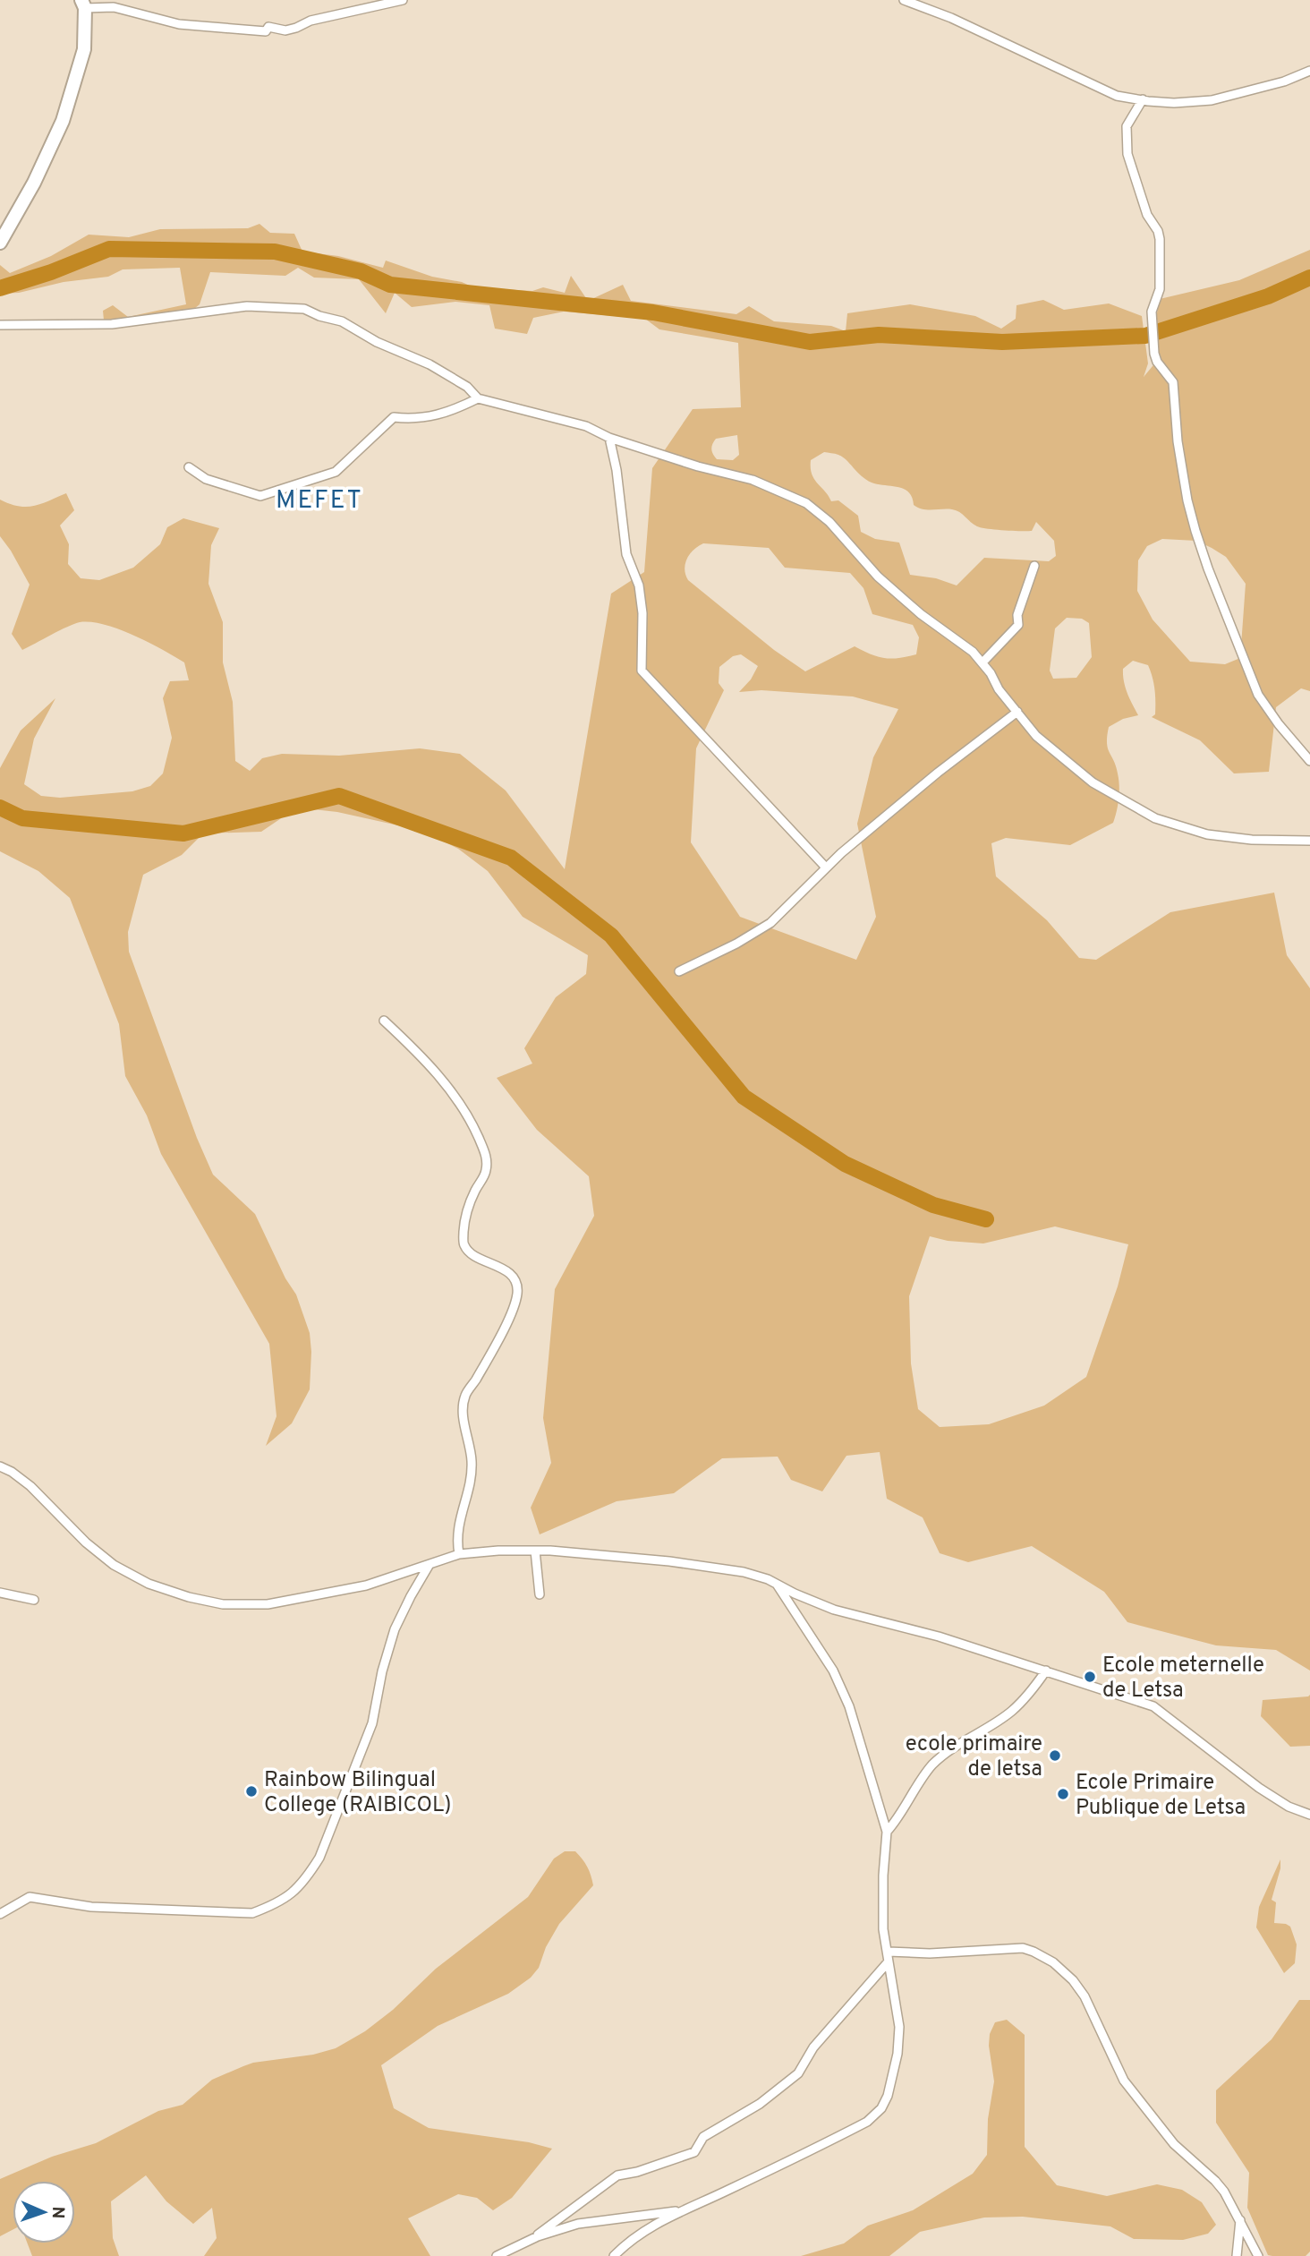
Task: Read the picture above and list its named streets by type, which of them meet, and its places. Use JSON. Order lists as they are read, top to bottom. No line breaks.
{"districts":["MEFET"],"places":["Ecole meternelle de Letsa","ecole primaire de letsa","Rainbow Bilingual College (RAIBICOL)","Ecole Primaire Publique de Letsa"],"north":"right"}
